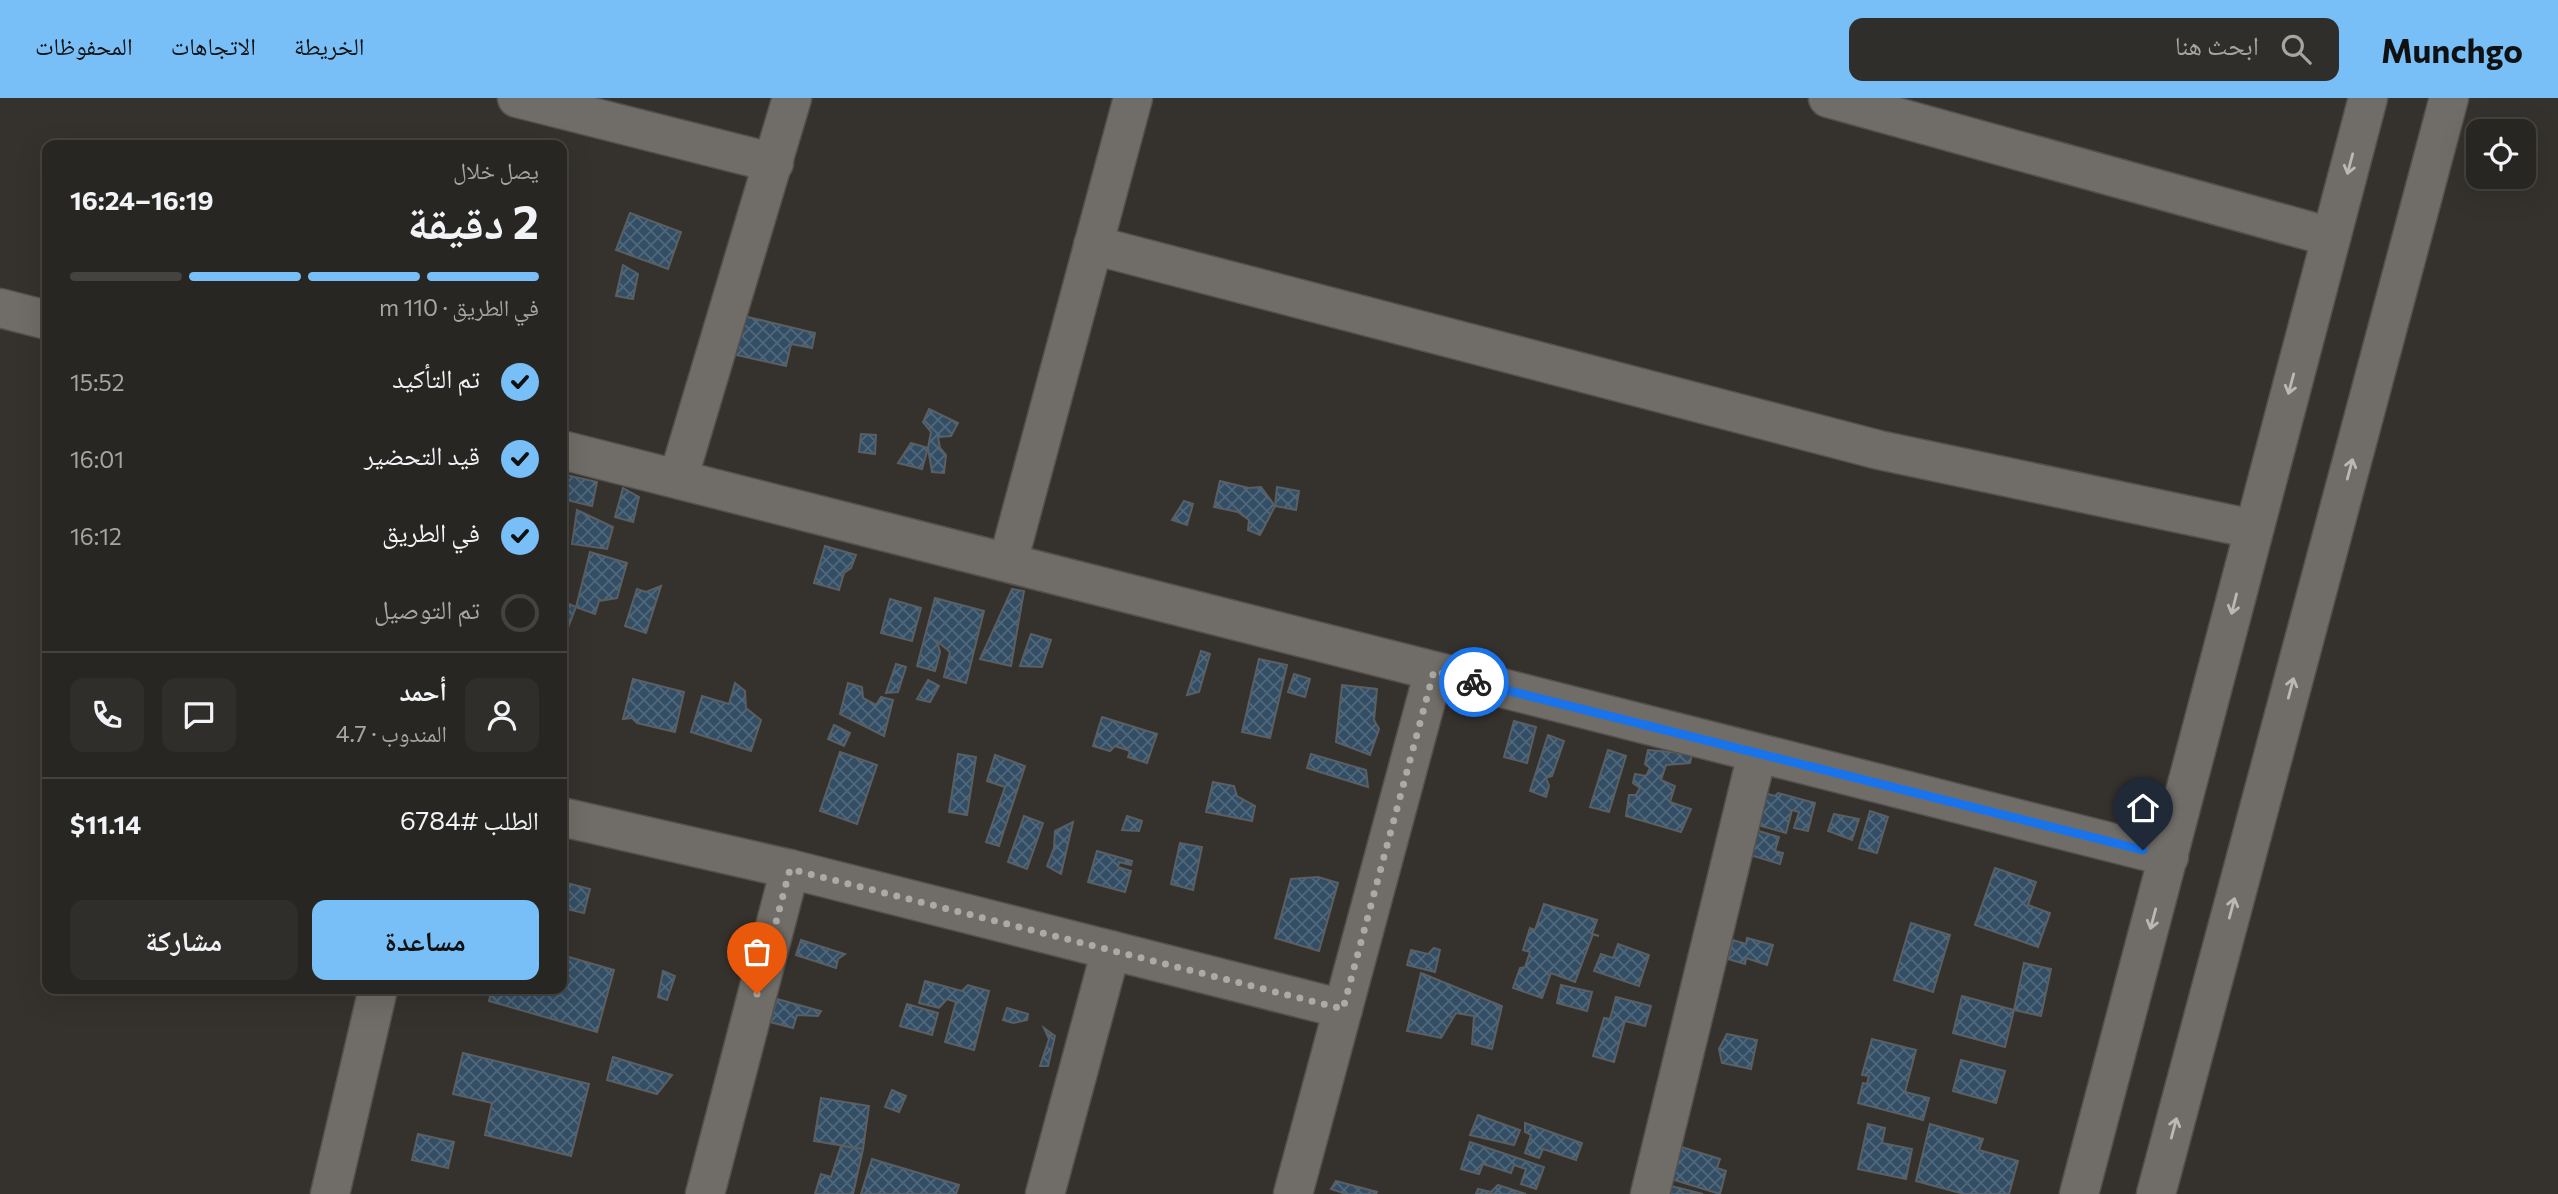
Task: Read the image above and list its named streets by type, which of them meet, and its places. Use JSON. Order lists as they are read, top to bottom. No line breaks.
{"page":{"header":"Munchgo","search":"ابحث هنا","nav":["الخريطة","الاتجاهات","المحفوظات"],"heading":["2 دقيقة","يصل خلال","16:19–16:24"],"panel":["أحمد","المندوب · 4.7","الطلب #6784","$11.14"],"bar":"في الطريق · 110 m","list":[["تم التأكيد","15:52"],["قيد التحضير","16:01"],["في الطريق","16:12"],"تم التوصيل"],"buttons":["مساعدة","مشاركة"]}}
